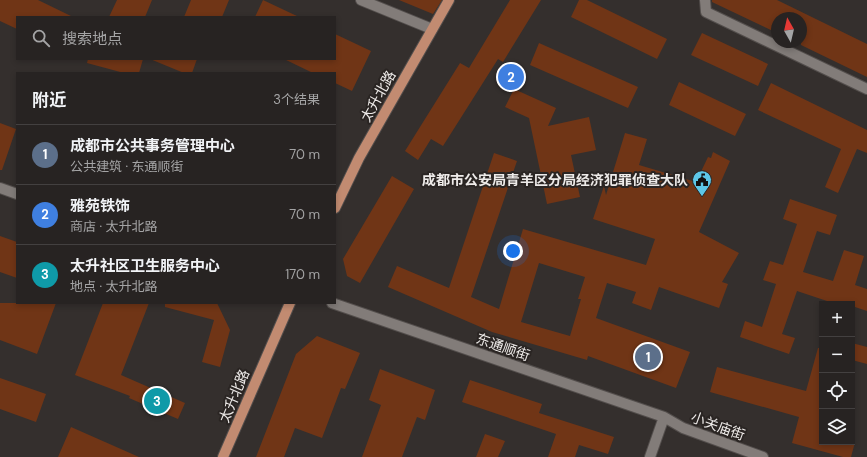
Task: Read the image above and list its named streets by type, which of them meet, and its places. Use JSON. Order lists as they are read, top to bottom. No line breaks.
{"streets":{"main road":["太升北路"],"street":["东通顺街","小关庙街"]},"crossings":[["东通顺街","小关庙街"]],"places":{"public building":["成都市公安局青羊区分局经济犯罪侦查大队"]},"north":"top","page":{"search":"搜索地点","pins":["2","1","3"],"heading":["附近","3个结果"],"list":[{"mark":"1","name":"成都市公共事务管理中心","note":"公共建筑 · 东通顺街","value":"70 m"},{"mark":"2","name":"雅苑铁饰","note":"商店 · 太升北路","value":"70 m"},{"mark":"3","name":"太升社区卫生服务中心","note":"地点 · 太升北路","value":"170 m"}],"map_buttons":["+","−"]}}
